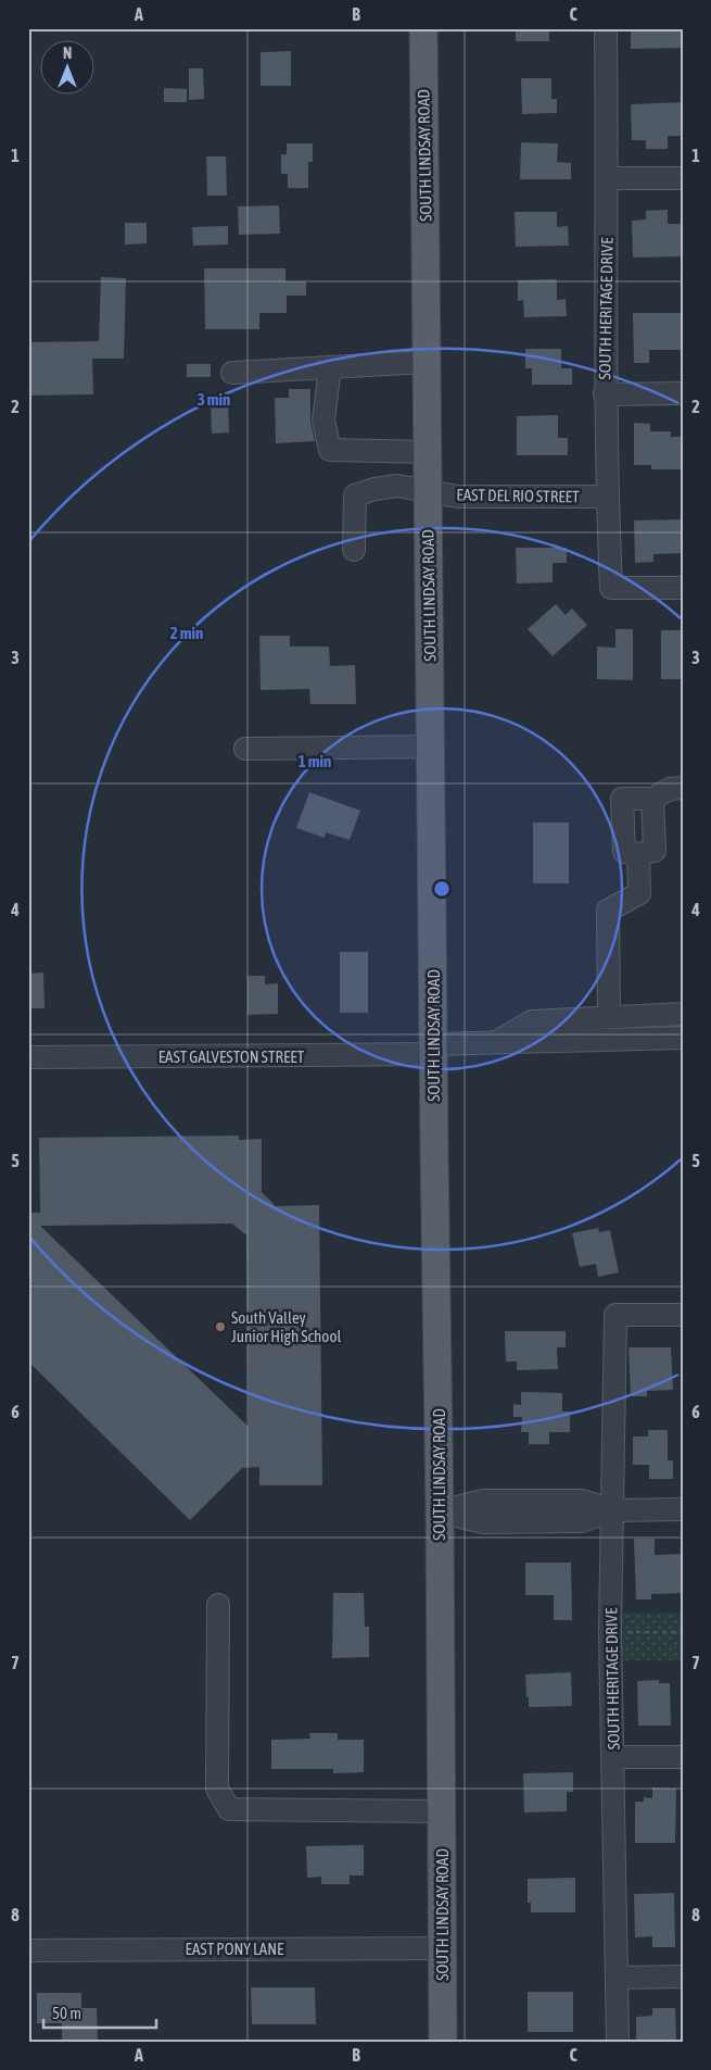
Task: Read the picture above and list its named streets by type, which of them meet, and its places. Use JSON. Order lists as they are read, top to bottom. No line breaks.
{"streets":{"main road":["SOUTH LINDSAY ROAD"],"street":["SOUTH HERITAGE DRIVE","EAST DEL RIO STREET","EAST GALVESTON STREET","EAST PONY LANE"]},"crossings":[["SOUTH LINDSAY ROAD","EAST DEL RIO STREET"],["SOUTH LINDSAY ROAD","EAST GALVESTON STREET"],["SOUTH LINDSAY ROAD","EAST PONY LANE"],["SOUTH HERITAGE DRIVE","EAST DEL RIO STREET"]],"places":["South Valley Junior High School"],"scale_bar":"50 m","north":"top","grid":{"columns":["A","B","C"],"rows":["1","2","3","4","5","6","7","8"]},"rings":["3 min","2 min","1 min"]}
